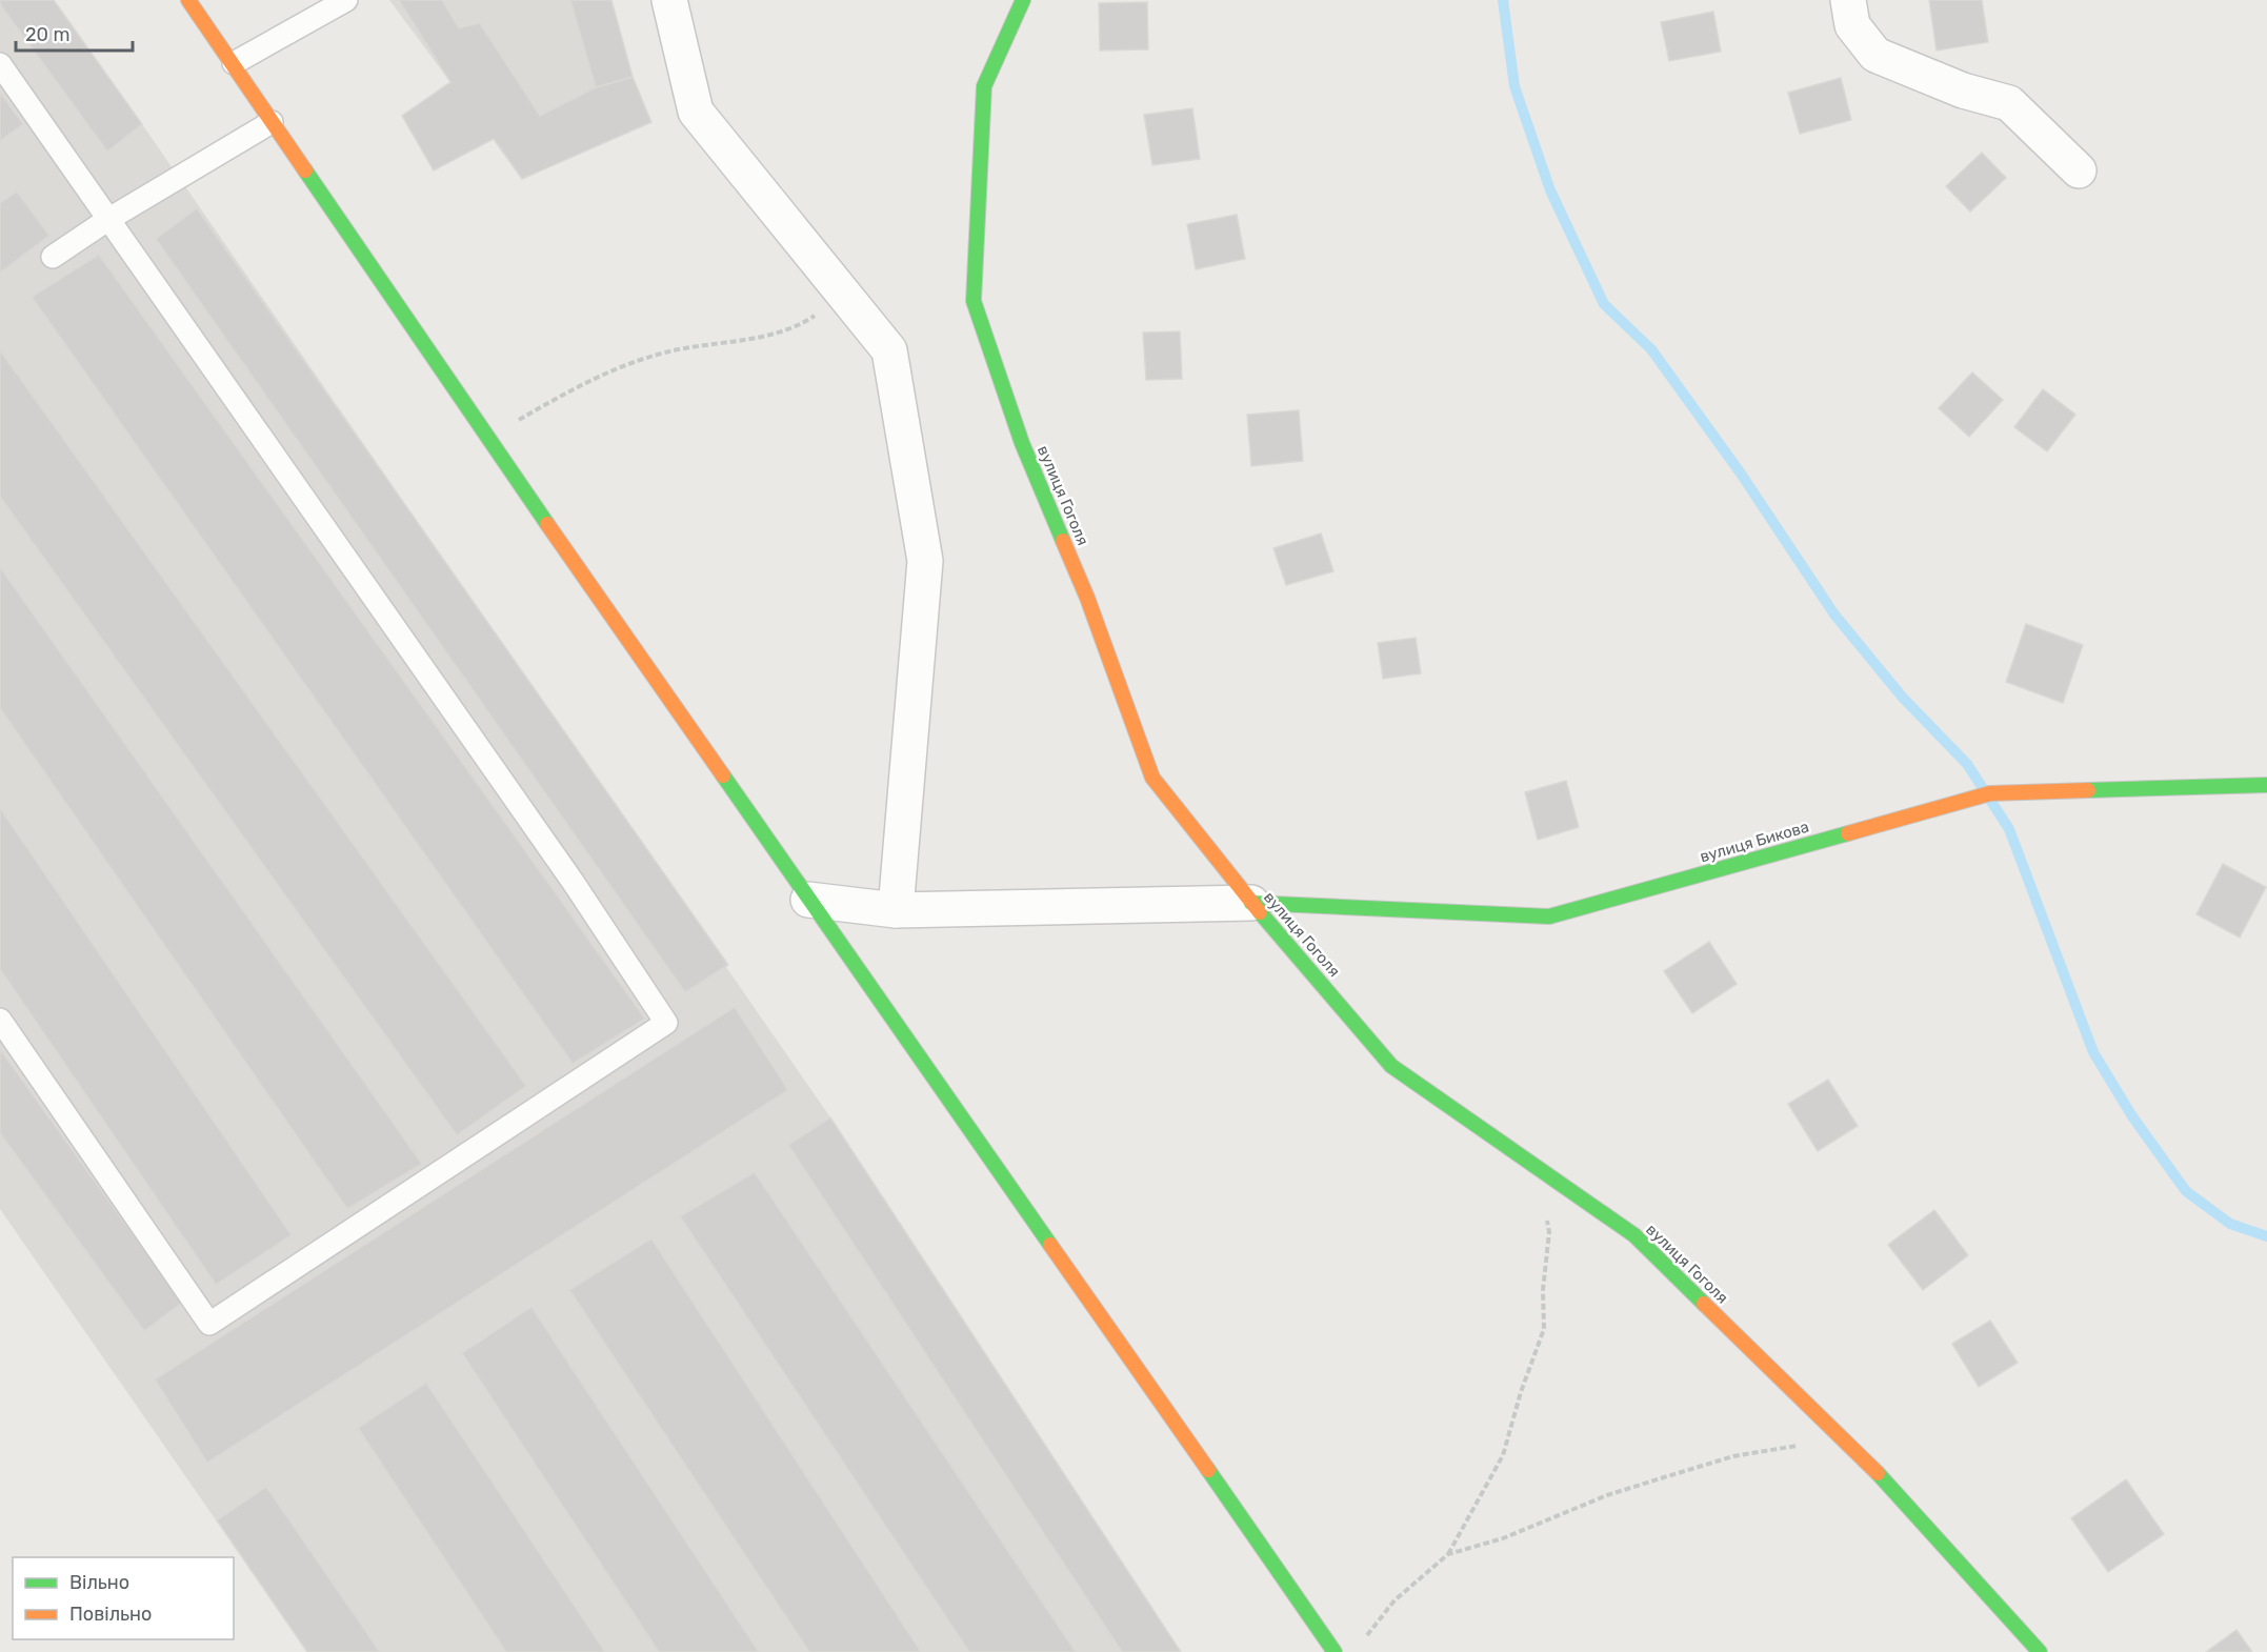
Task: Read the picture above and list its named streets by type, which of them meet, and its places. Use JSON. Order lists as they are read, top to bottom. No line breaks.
{"streets":{"street":["вулиця Гоголя","вулиця Бикова"]},"crossings":[["вулиця Гоголя","вулиця Бикова"]],"legend":["Вільно","Повільно"],"scale_bar":"20 m"}
